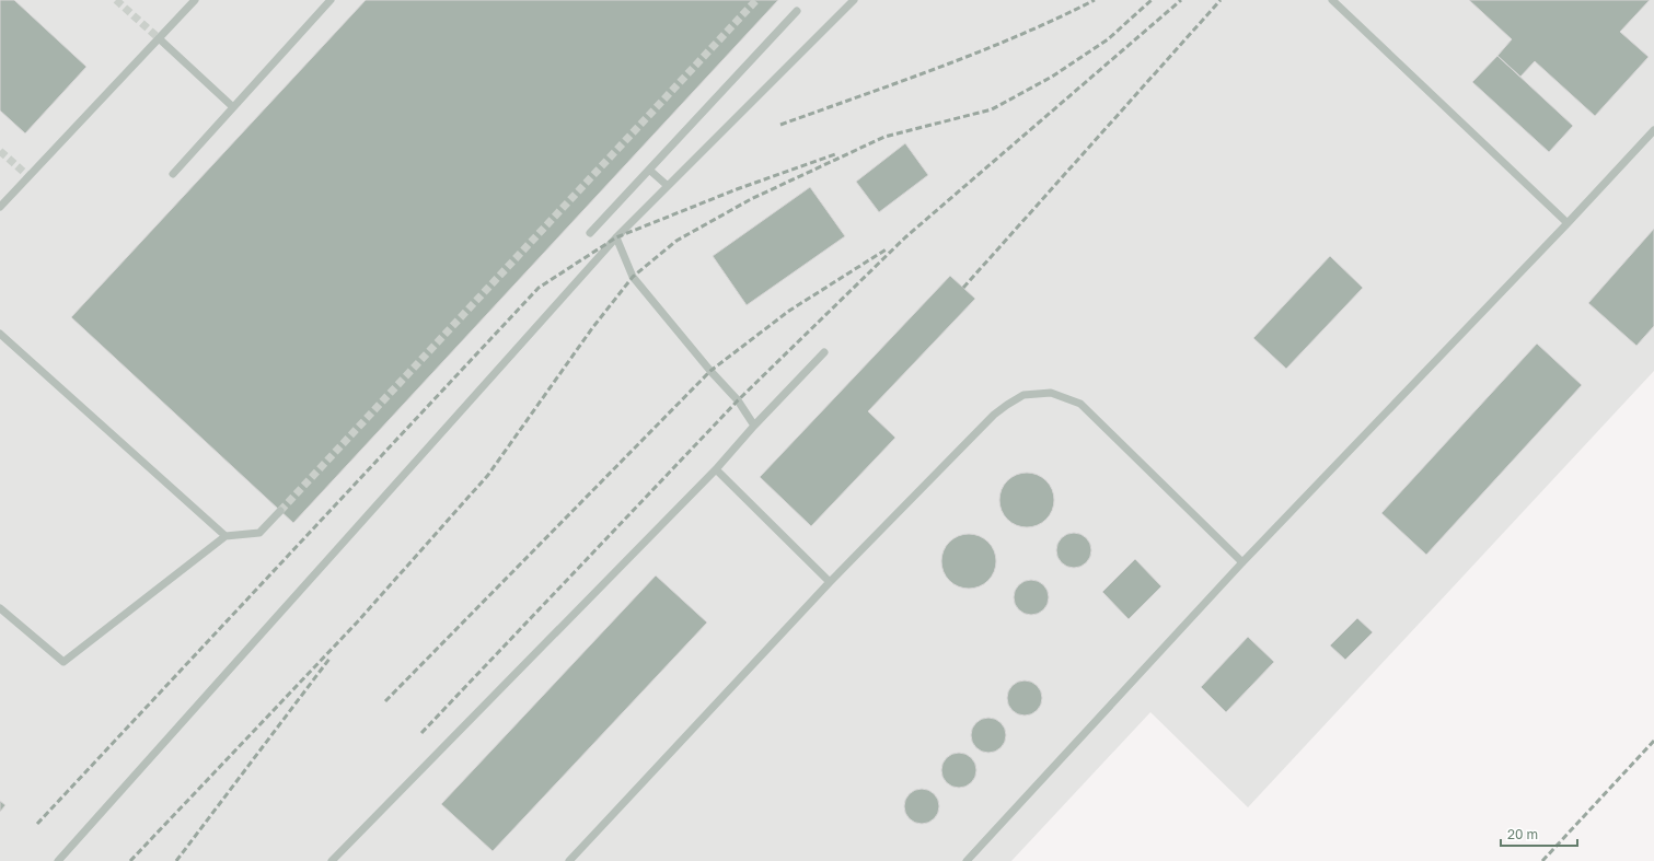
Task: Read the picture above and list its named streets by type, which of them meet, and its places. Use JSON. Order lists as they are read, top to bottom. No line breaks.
{"scale_bar":"20 m"}
